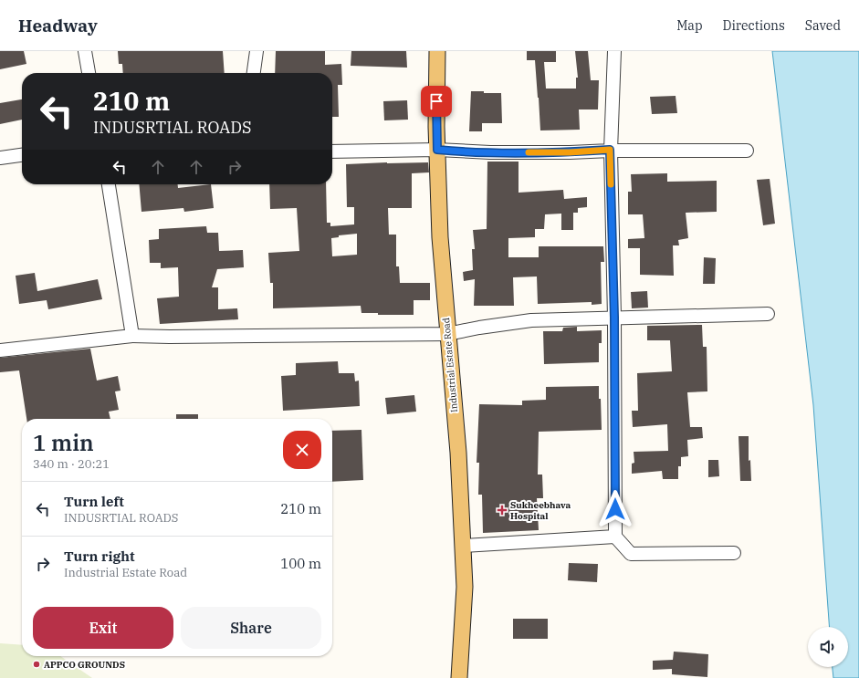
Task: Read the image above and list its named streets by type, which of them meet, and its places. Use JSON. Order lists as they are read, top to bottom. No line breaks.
{"streets":{"main road":["Industrial Estate Road"]},"places":{"health":["Sukheebhava Hospital"],"other":["APPCO GROUNDS"]},"page":{"header":"Headway","nav":["Map","Directions","Saved"],"turn":["210 m","INDUSRTIAL ROADS"],"heading":["1 min","340 m · 20:21"],"list":[{"name":"Turn left","note":"INDUSRTIAL ROADS","value":"210 m"},{"name":"Turn right","note":"Industrial Estate Road","value":"100 m"}],"buttons":["Exit","Share"]}}
